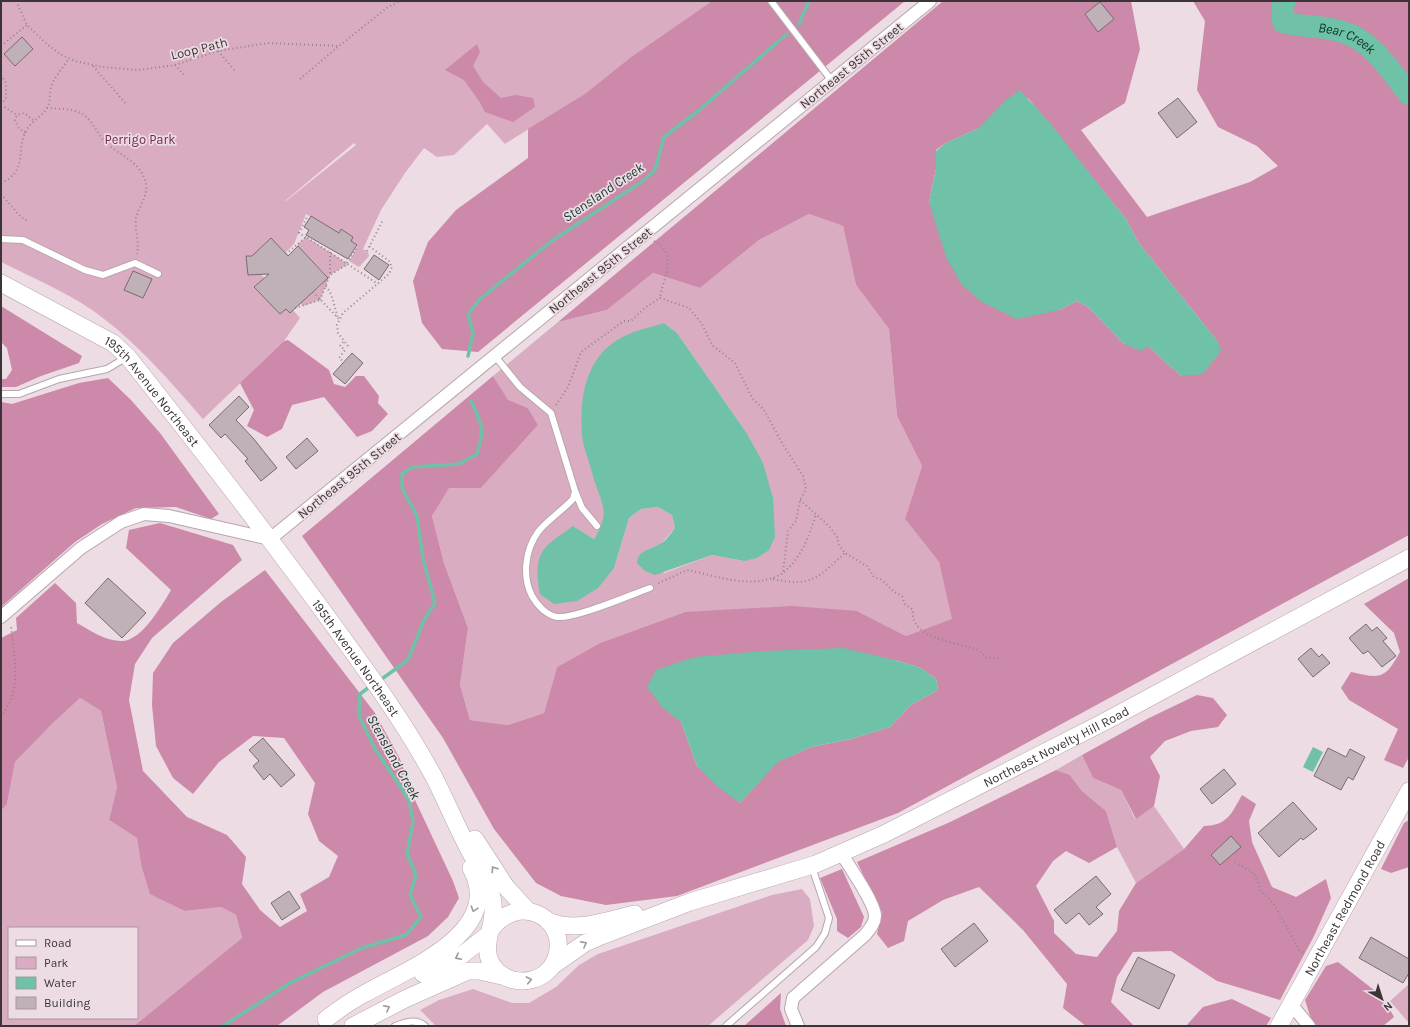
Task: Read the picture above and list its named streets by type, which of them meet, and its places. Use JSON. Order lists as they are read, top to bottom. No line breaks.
{"streets":{"main road":["195th Avenue Northeast","Northeast Novelty Hill Road","Northeast Redmond Road"],"street":["Northeast 95th Street"],"path":["Loop Path"]},"crossings":[["Northeast 95th Street","195th Avenue Northeast"]],"water":["Bear Creek","Stensland Creek"],"parks":["Perrigo Park"],"legend":["Road","Park","Water","Building"],"north":"bottom right"}
